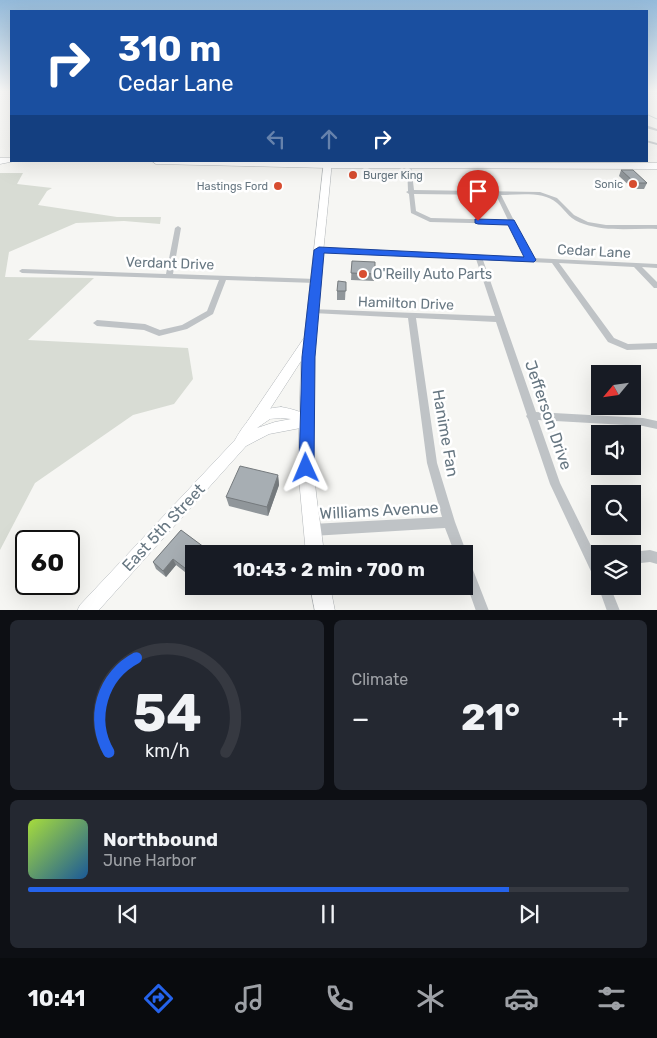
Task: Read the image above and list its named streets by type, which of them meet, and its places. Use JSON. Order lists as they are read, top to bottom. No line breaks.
{"streets":{"main road":["East 5th Street"],"street":["Cedar Lane","Verdant Drive","Hamilton Drive","Jefferson Drive","Hanime Fan","Williams Avenue"]},"crossings":[["Cedar Lane","Jefferson Drive"],["Hamilton Drive","Jefferson Drive"],["Hamilton Drive","Hanime Fan"],["Hanime Fan","Williams Avenue"]],"places":["Burger King","Sonic","Hastings Ford","O'Reilly Auto Parts"],"north":"bottom left","page":{"turn":["310 m","Cedar Lane"],"limit":"60","trip":"10:43 · 2 min · 700 m","tile":"Climate","heat":["−","21°","+"],"song":["Northbound","June Harbor"],"tabs":"10:41","gauge":["54","km/h"]}}
